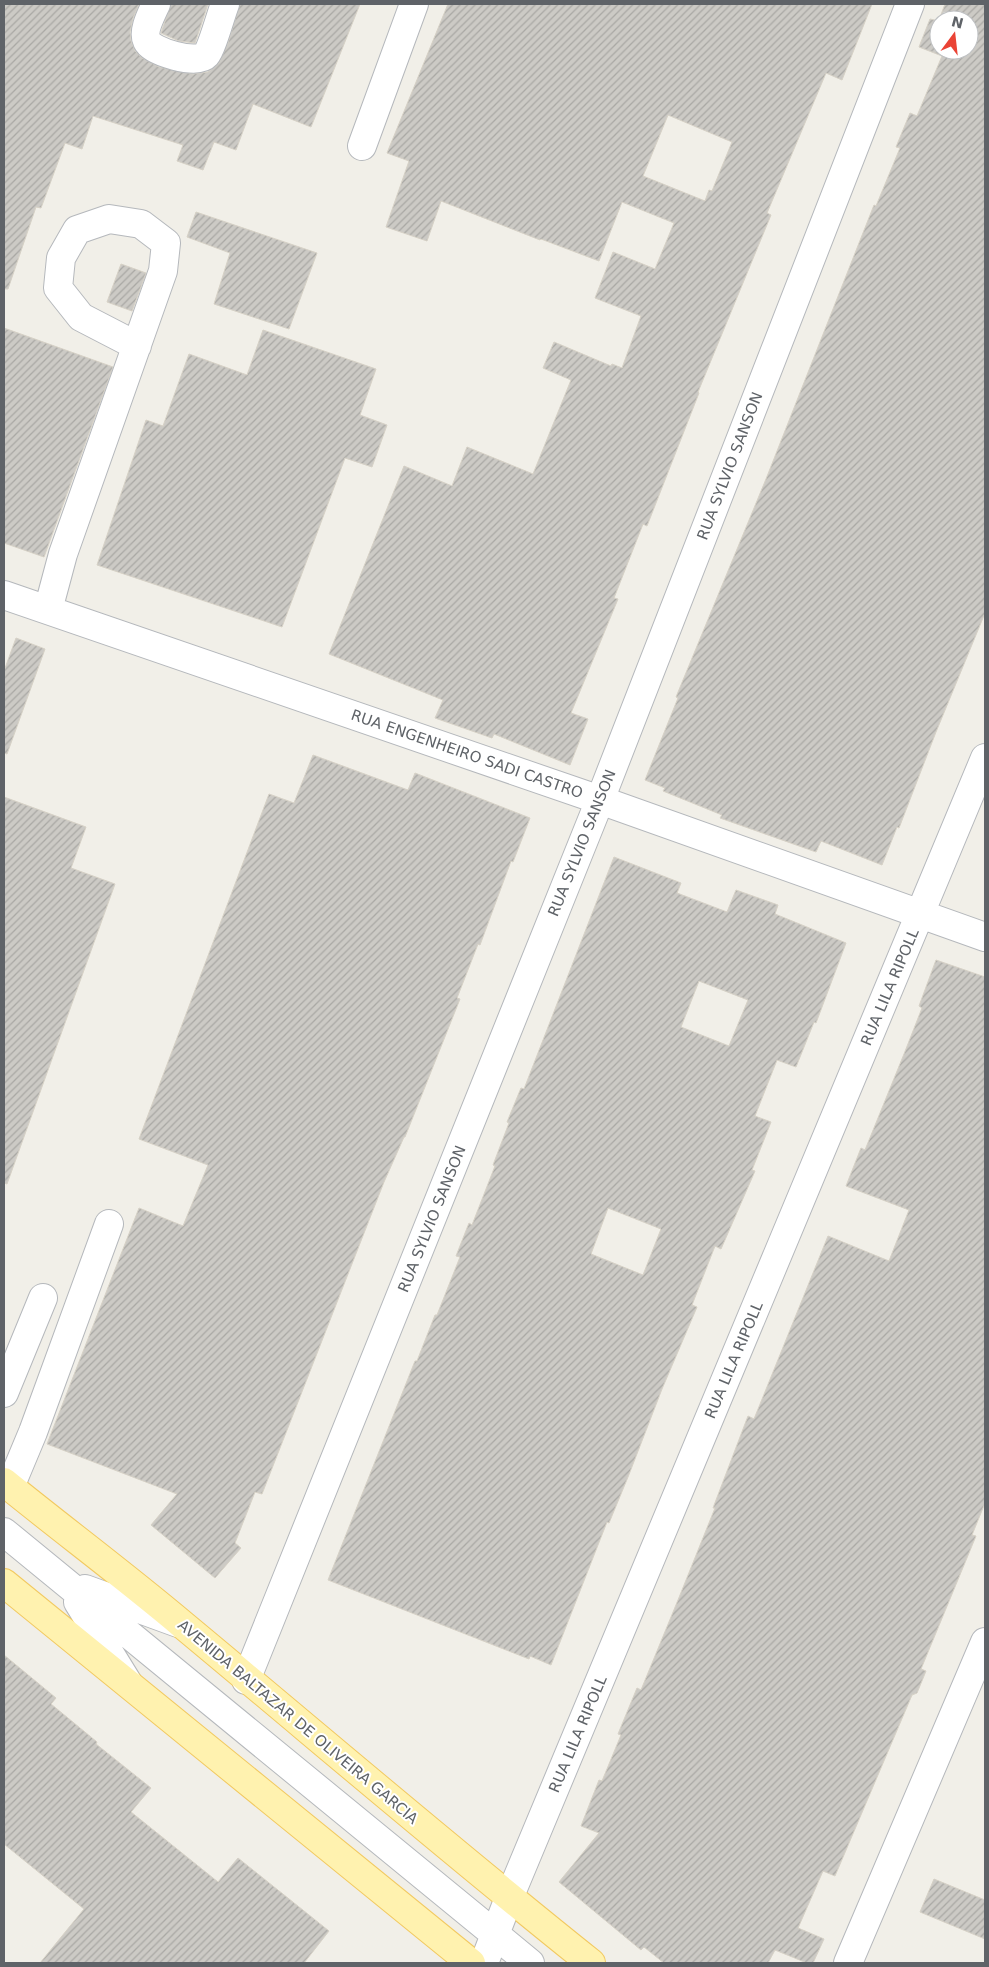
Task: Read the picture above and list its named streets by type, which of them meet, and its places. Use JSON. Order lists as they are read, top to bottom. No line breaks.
{"streets":{"main road":["AVENIDA BALTAZAR DE OLIVEIRA GARCIA"],"street":["RUA SYLVIO SANSON","RUA ENGENHEIRO SADI CASTRO","RUA LILA RIPOLL"]},"crossings":[["RUA SYLVIO SANSON","RUA ENGENHEIRO SADI CASTRO"],["RUA SYLVIO SANSON","AVENIDA BALTAZAR DE OLIVEIRA GARCIA"],["RUA ENGENHEIRO SADI CASTRO","RUA LILA RIPOLL"],["RUA LILA RIPOLL","AVENIDA BALTAZAR DE OLIVEIRA GARCIA"]],"north":"top"}
